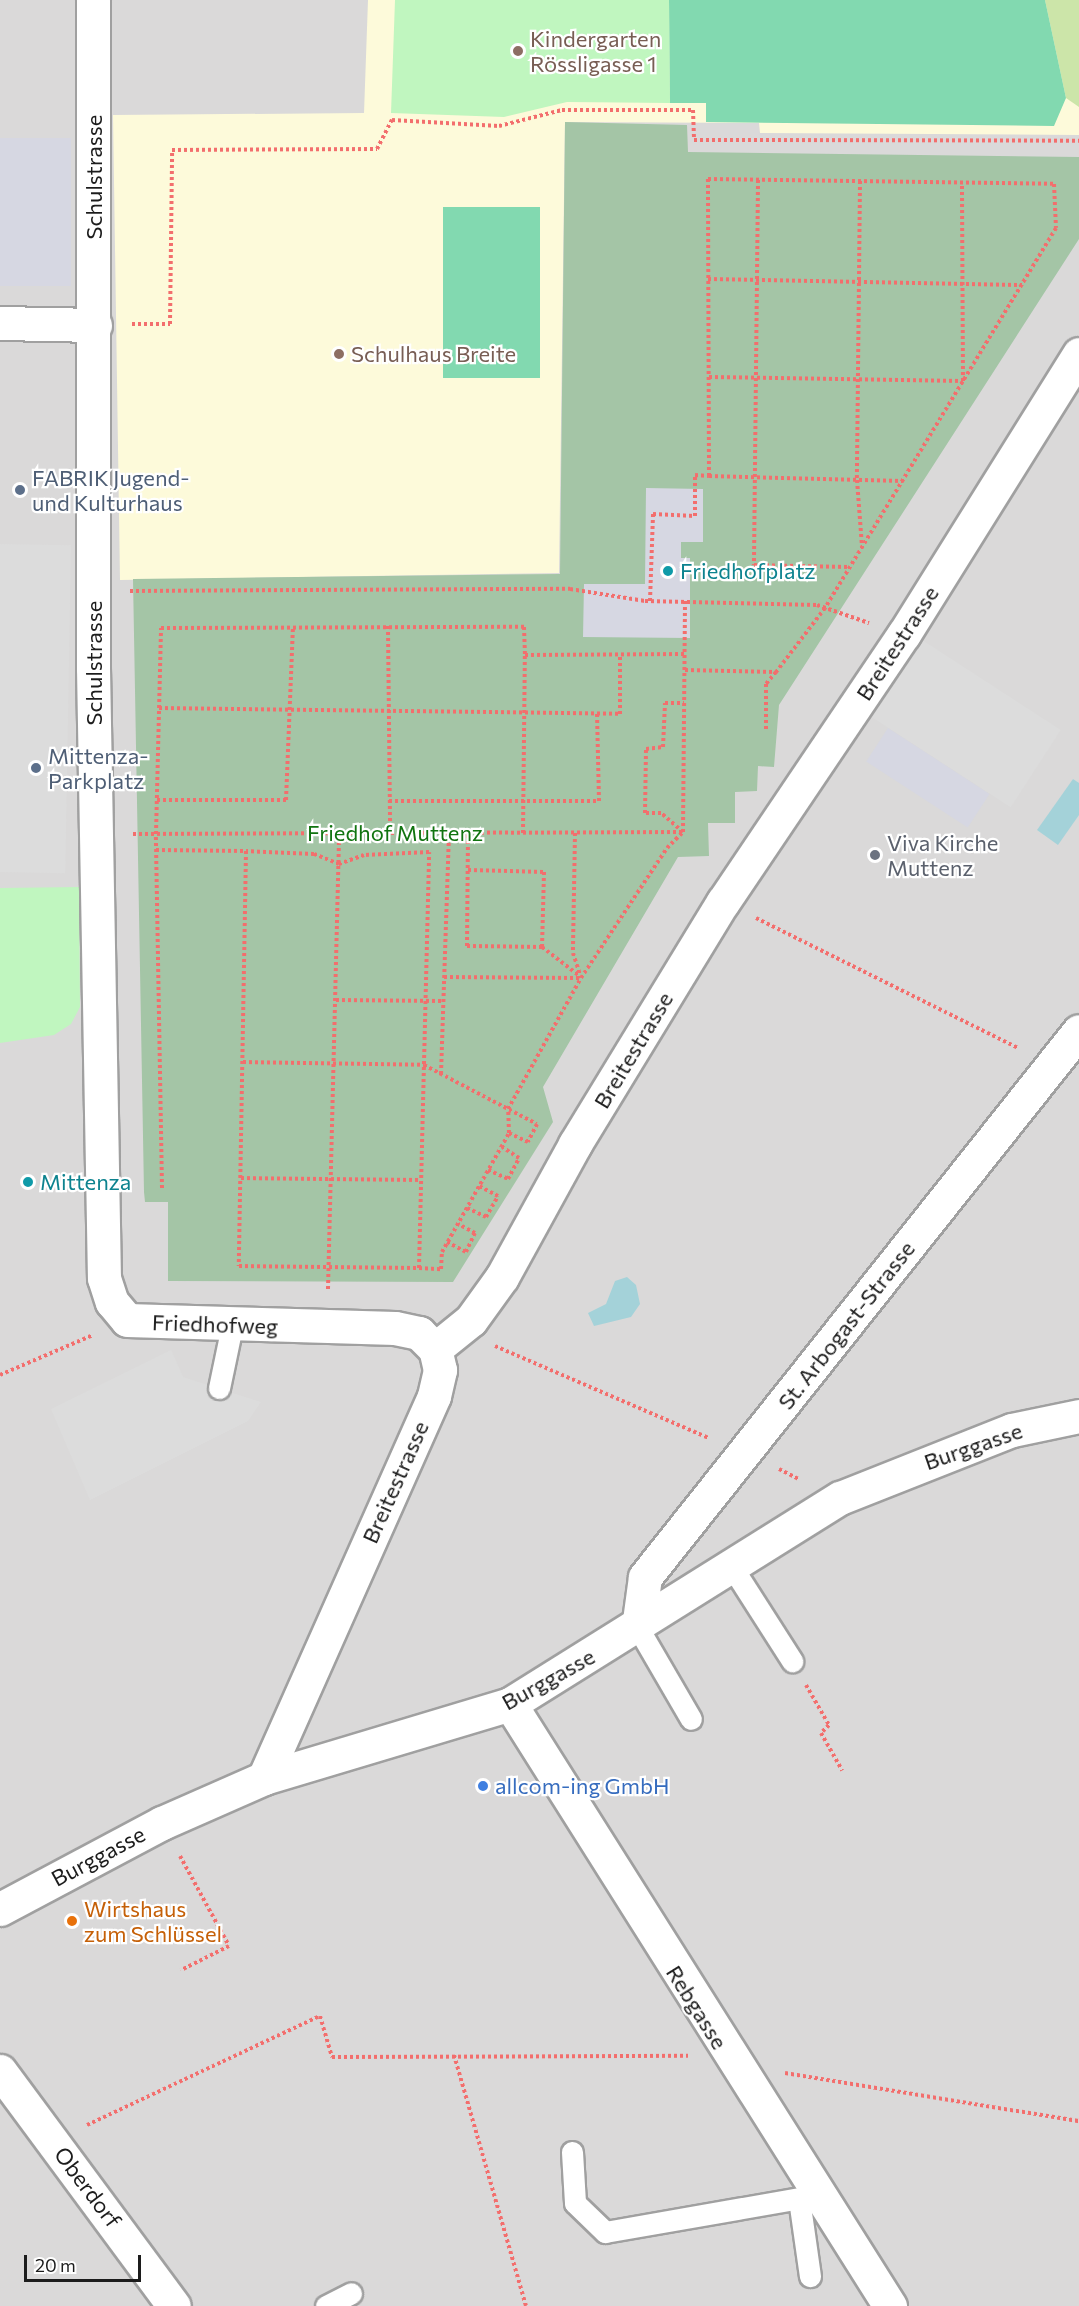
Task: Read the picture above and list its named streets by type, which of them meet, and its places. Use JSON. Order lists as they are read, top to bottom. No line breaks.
{"streets":{"street":["Schulstrasse","Breitestrasse","Friedhofweg","St. Arbogast-Strasse","Burggasse","Rebgasse","Oberdorf"]},"crossings":[["Schulstrasse","Friedhofweg"],["Breitestrasse","Friedhofweg"],["Breitestrasse","Burggasse"],["St. Arbogast-Strasse","Burggasse"],["Burggasse","Rebgasse"]],"parks":["Friedhof Muttenz"],"places":["Kindergarten Rössligasse 1","Schulhaus Breite","FABRIK Jugend- und Kulturhaus","Friedhofplatz","Mittenza- Parkplatz","Viva Kirche Muttenz","Mittenza","allcom-ing GmbH","Wirtshaus zum Schlüssel"],"scale_bar":"20 m"}
